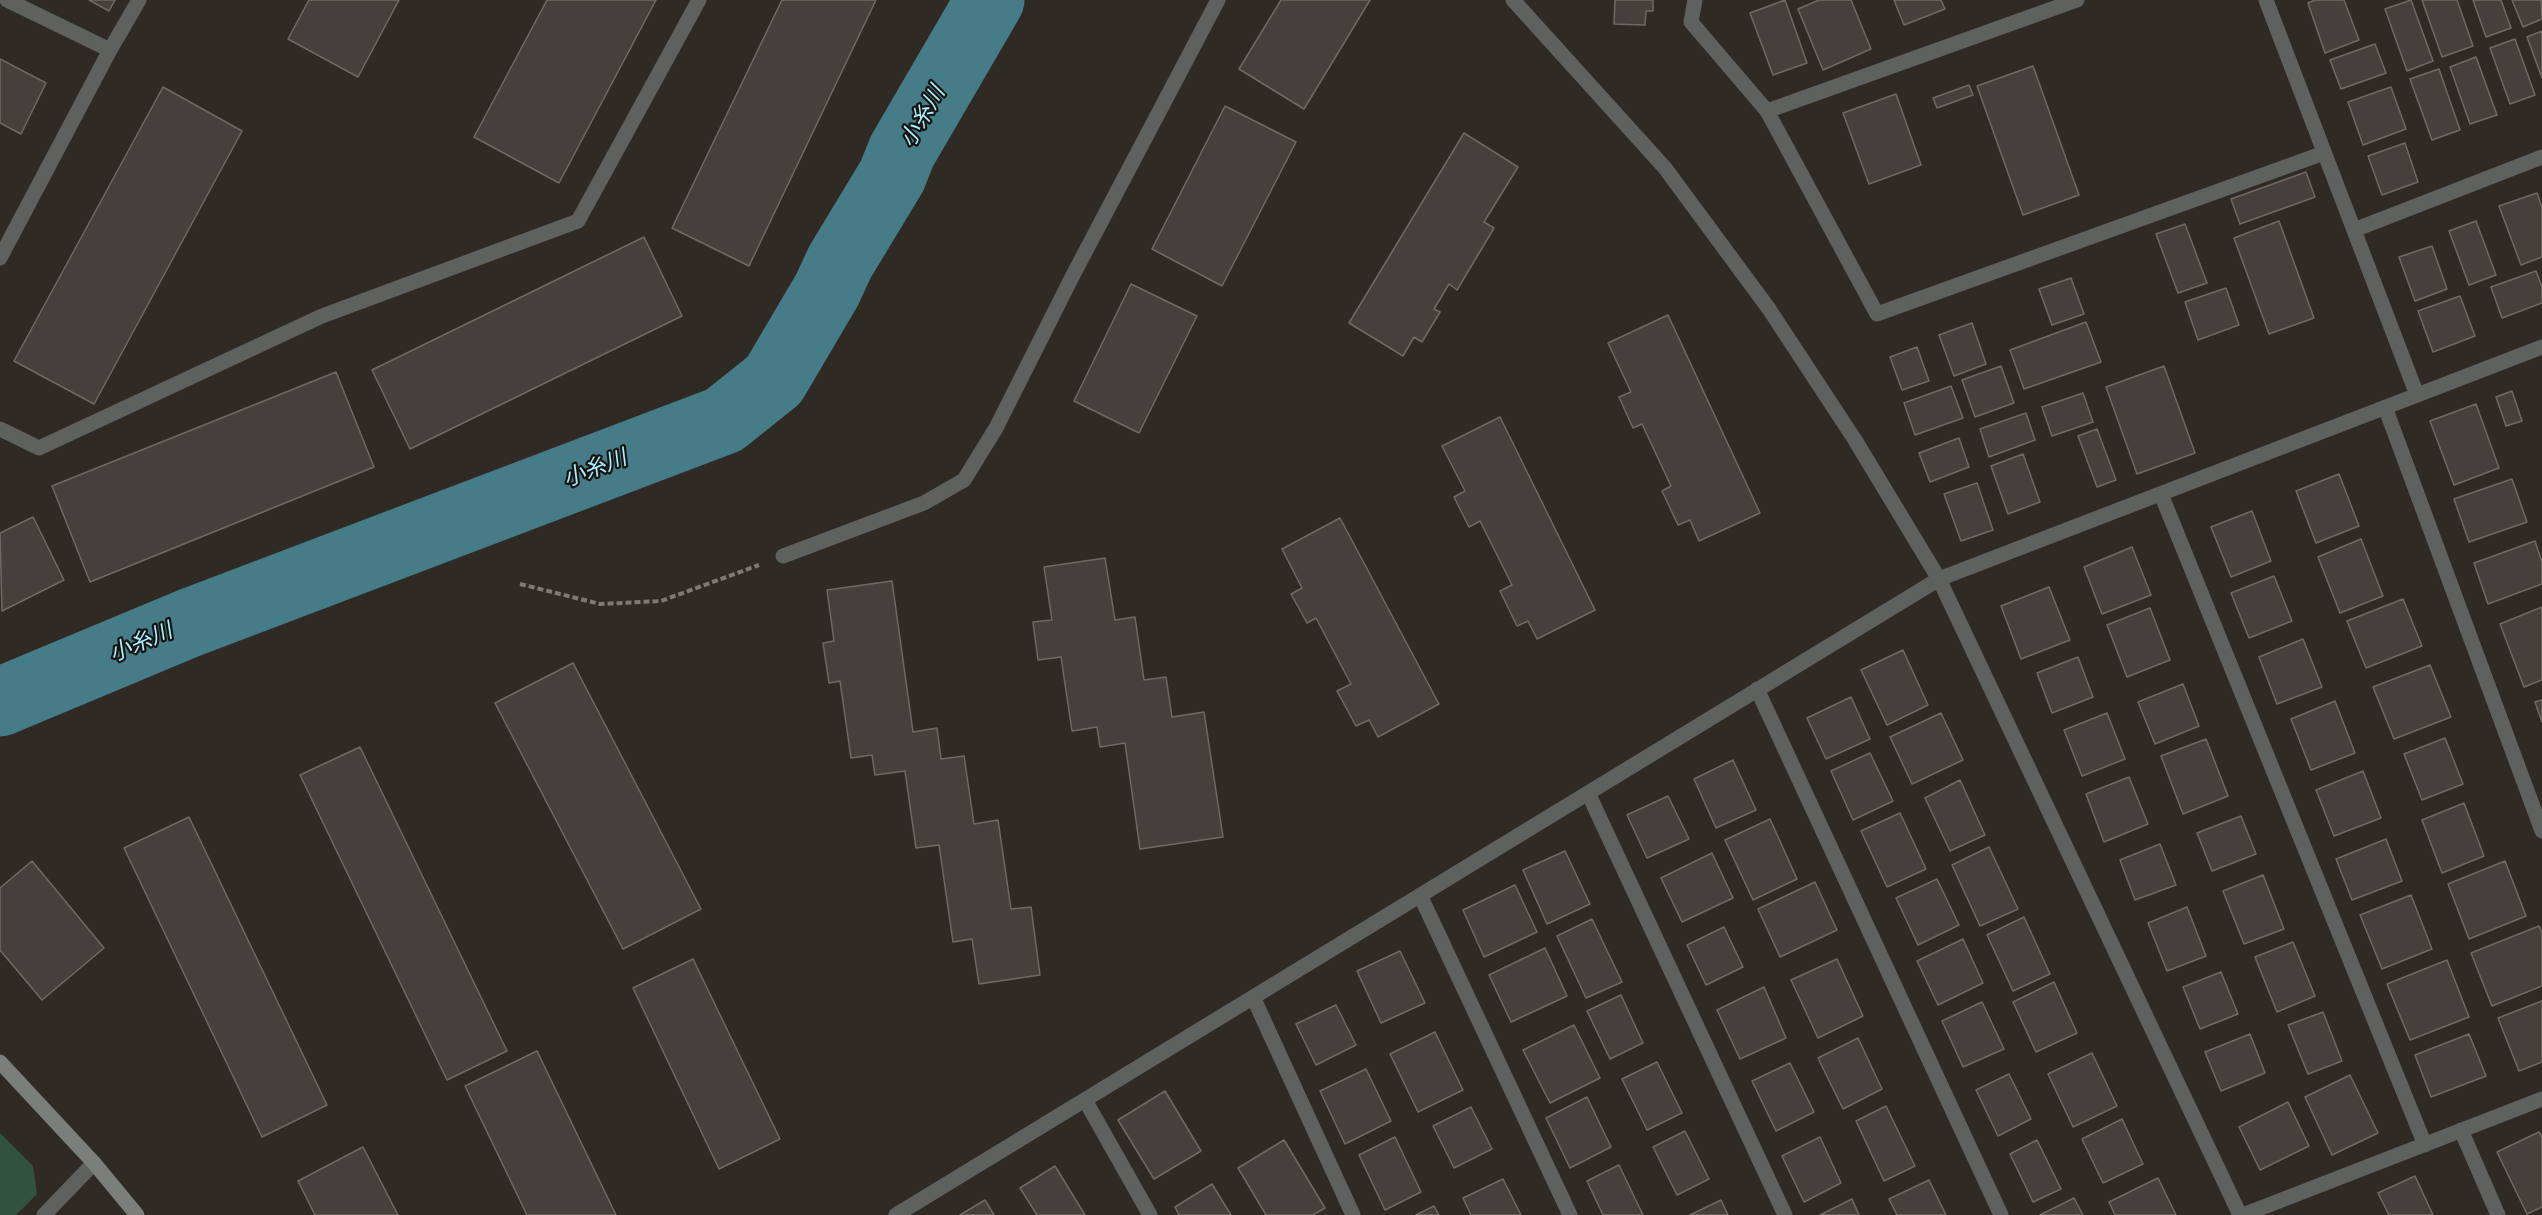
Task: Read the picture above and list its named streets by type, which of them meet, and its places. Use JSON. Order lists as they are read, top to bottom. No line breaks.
{"water":["小糸川"]}
